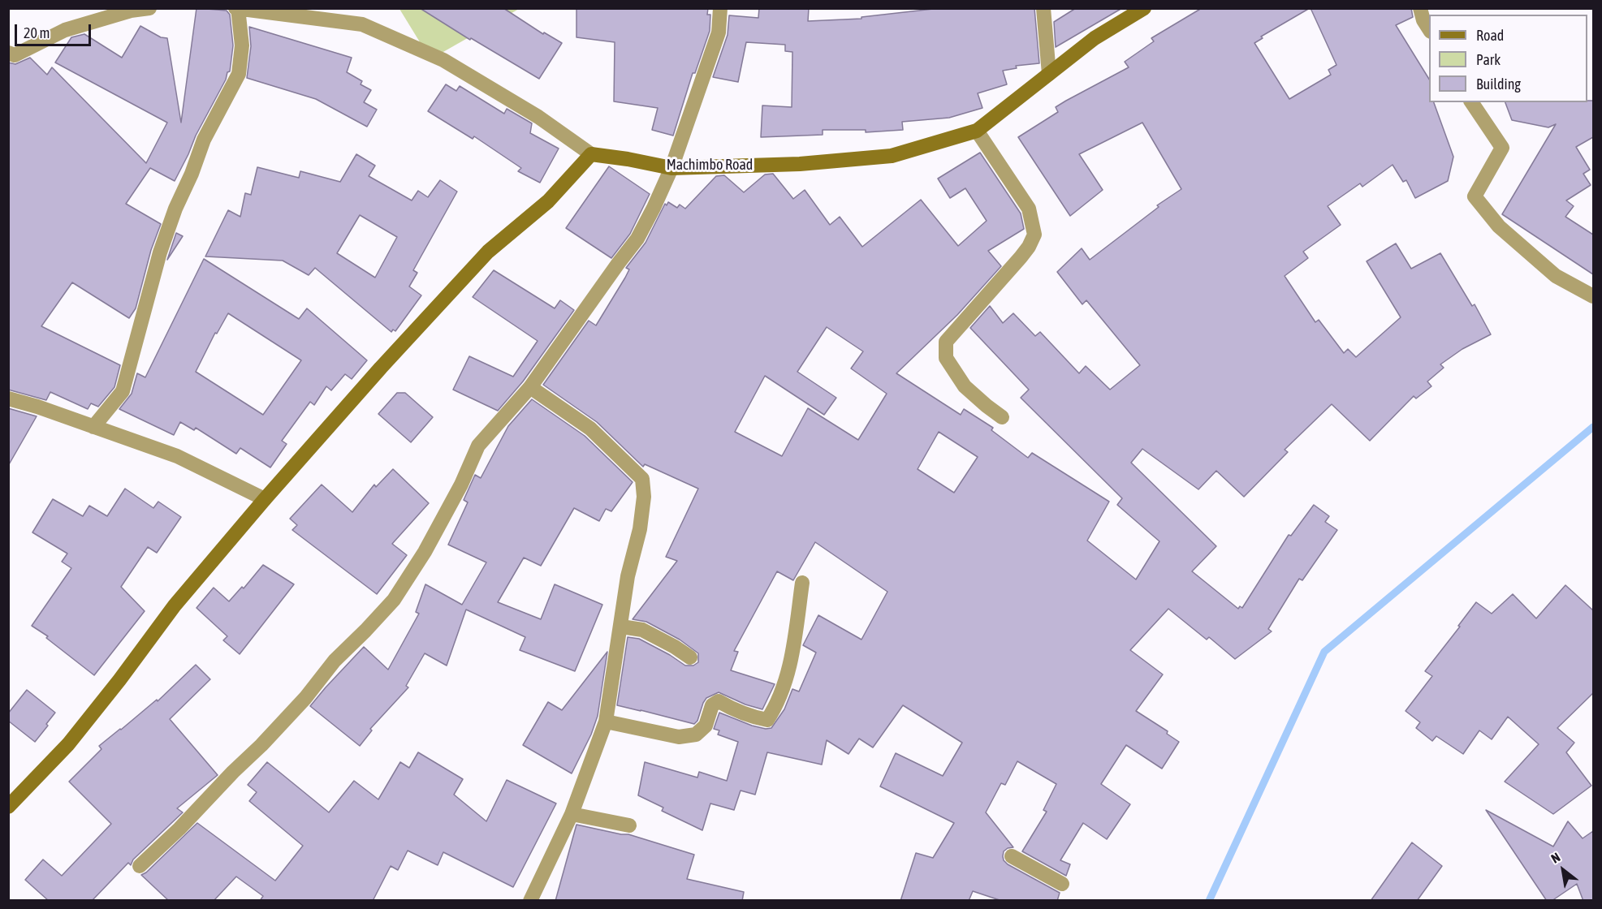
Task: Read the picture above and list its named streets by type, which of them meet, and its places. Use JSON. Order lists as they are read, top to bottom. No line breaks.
{"streets":{"street":["Machimbo Road"]},"legend":["Road","Park","Building"],"scale_bar":"20 m","north":"top left"}
